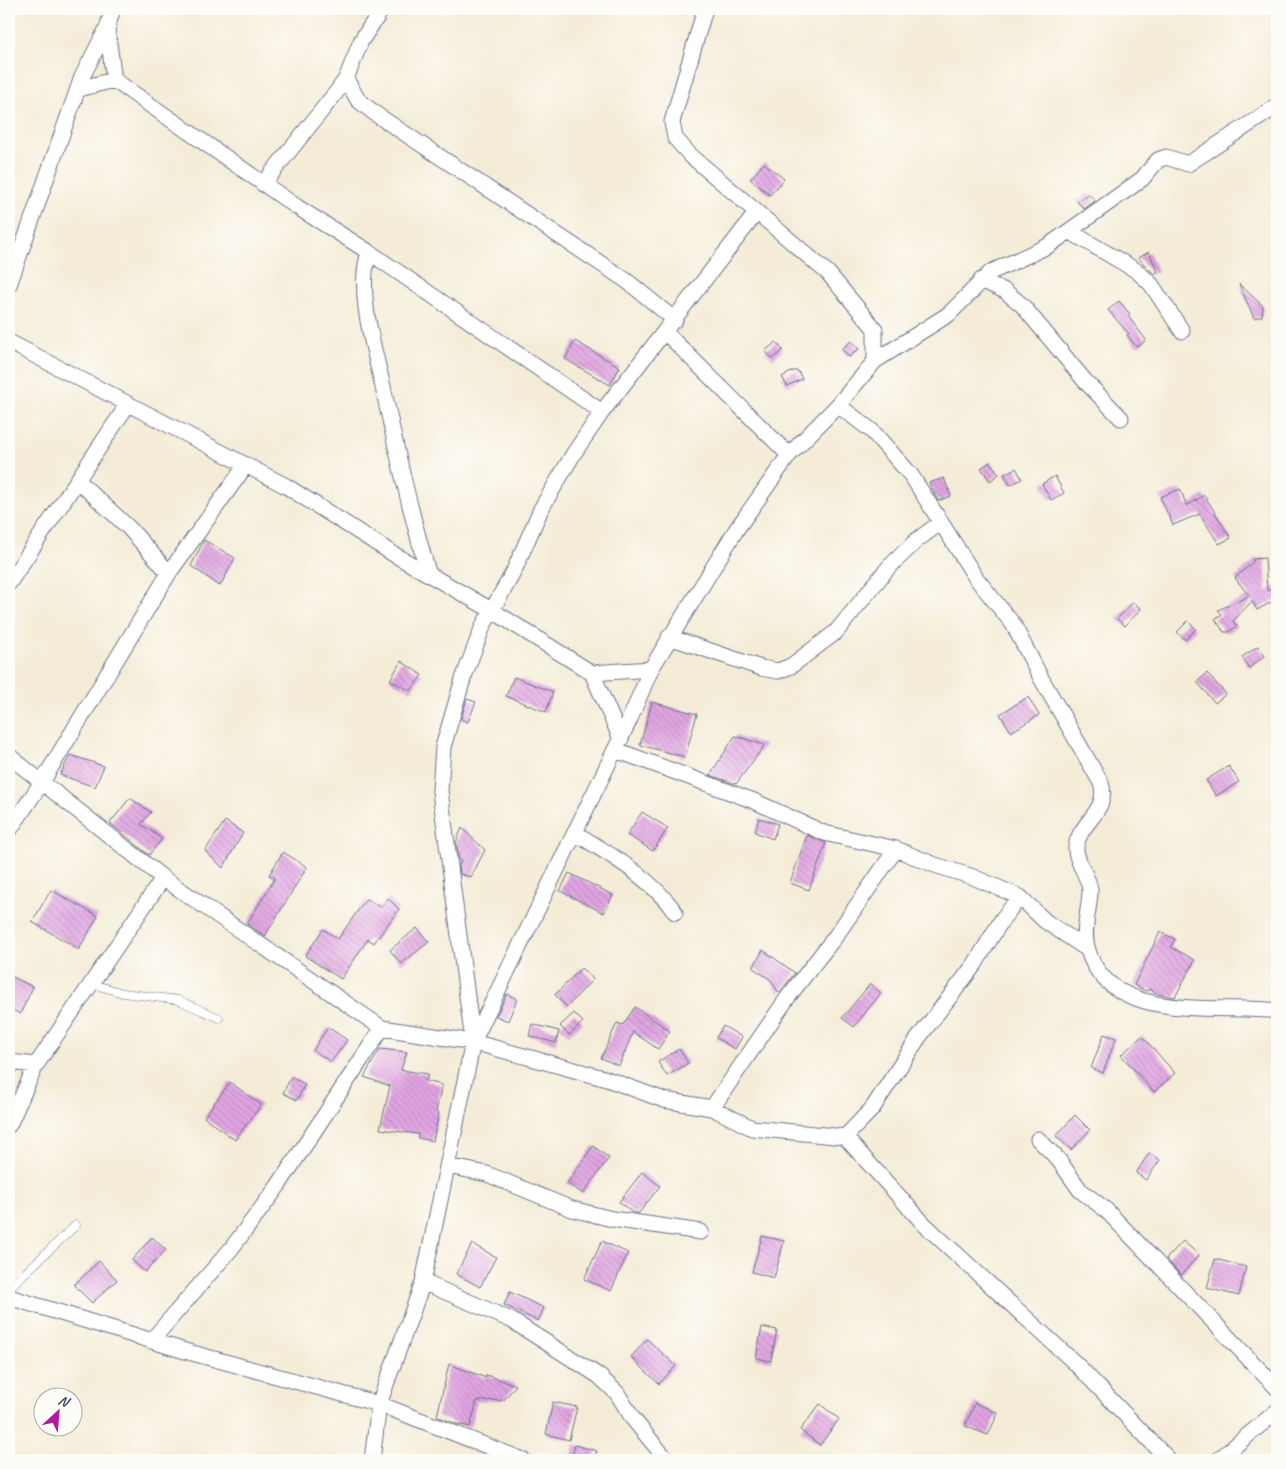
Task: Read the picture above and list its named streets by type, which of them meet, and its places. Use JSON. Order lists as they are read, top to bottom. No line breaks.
{"north":"top right"}
